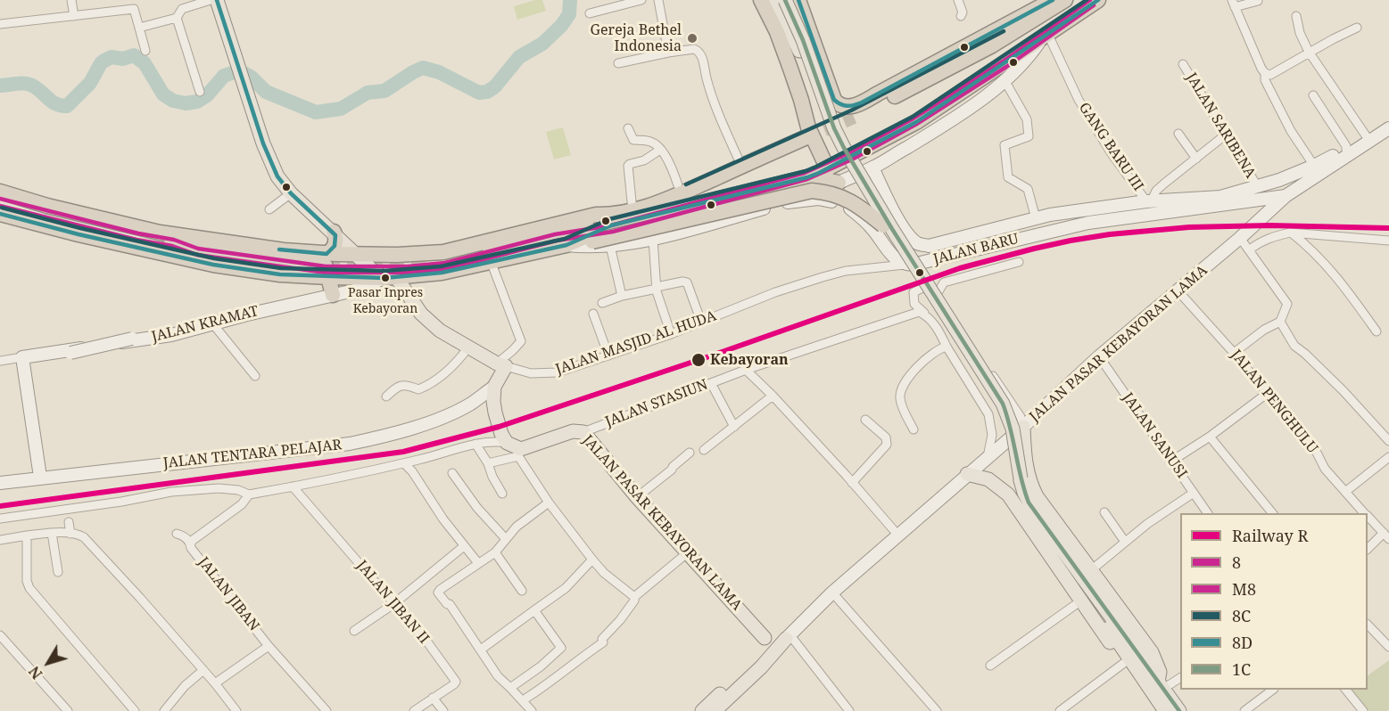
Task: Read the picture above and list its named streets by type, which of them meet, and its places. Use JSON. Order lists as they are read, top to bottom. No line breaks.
{"streets":{"main road":["JALAN BARU","JALAN KRAMAT","JALAN MASJID AL HUDA","JALAN PASAR KEBAYORAN LAMA","JALAN TENTARA PELAJAR"],"street":["JALAN SARIBENA","GANG BARU III","JALAN PENGHULU","JALAN STASIUN","JALAN SANUSI","JALAN JIBAN","JALAN JIBAN II"]},"crossings":[["JALAN SARIBENA","JALAN BARU"],["GANG BARU III","JALAN BARU"],["JALAN BARU","JALAN MASJID AL HUDA"],["JALAN BARU","JALAN PASAR KEBAYORAN LAMA"],["JALAN PASAR KEBAYORAN LAMA","JALAN PENGHULU"],["JALAN PASAR KEBAYORAN LAMA","JALAN STASIUN"],["JALAN PASAR KEBAYORAN LAMA","JALAN SANUSI"]],"places":["Gereja Bethel Indonesia","Pasar Inpres Kebayoran","Kebayoran"],"lines":["transit line 8","transit line 8C","transit line 8D","transit line 1C","transit line M8","rail line R"],"legend":["Railway R","8","M8","8C","8D","1C"],"north":"bottom left"}
